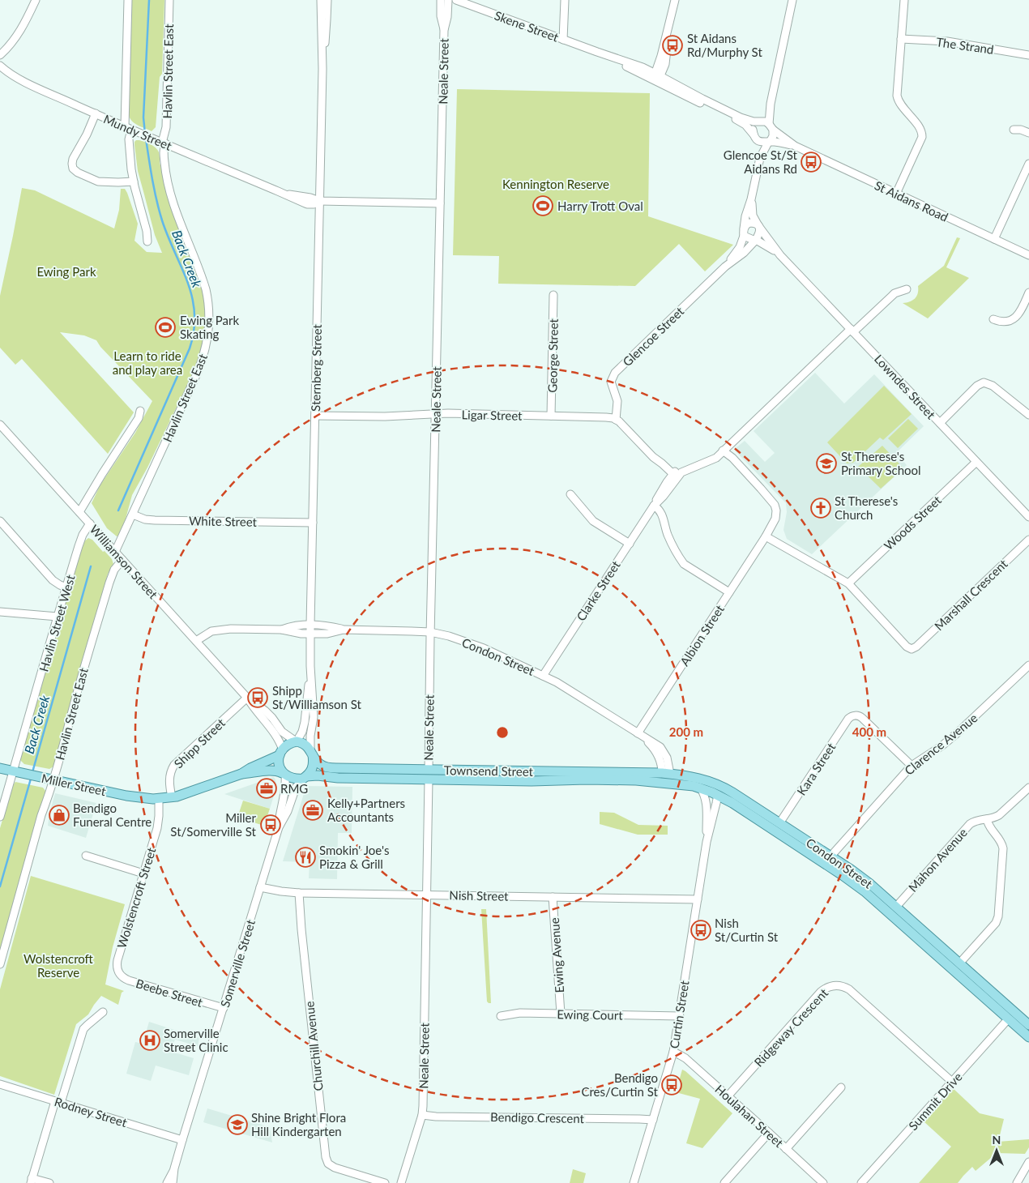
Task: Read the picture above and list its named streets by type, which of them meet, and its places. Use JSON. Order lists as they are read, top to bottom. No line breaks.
{"streets":{"main road":["Condon Street","Townsend Street","Miller Street"],"street":["Skene Street","The Strand","Havlin Street East","Neale Street","Mundy Street","St Aidans Road","Glencoe Street","George Street","Sternberg Street","Lowndes Street","Ligar Street","White Street","Woods Street","Williamson Street","Clarke Street","Marshall Crescent","Havlin Street West","Albion Street","Shipp Street","Clarence Avenue","Kara Street","Mahon Avenue","Nish Street","Wolstencroft Street","Ewing Avenue","Somerville Street","Beebe Street","Ewing Court","Curtin Street","Ridgeway Crescent","Churchill Avenue","Summit Drive","Rodney Street","Houlahan Street","Bendigo Crescent"]},"crossings":[["Havlin Street East","Mundy Street"],["Havlin Street East","White Street"],["Havlin Street East","Williamson Street"],["Havlin Street East","Miller Street"],["Neale Street","Mundy Street"],["Neale Street","Ligar Street"],["Neale Street","Condon Street"],["Neale Street","Townsend Street"],["Neale Street","Nish Street"],["Neale Street","Bendigo Crescent"],["Mundy Street","Sternberg Street"],["Glencoe Street","Lowndes Street"],["Glencoe Street","Ligar Street"],["George Street","Ligar Street"],["Sternberg Street","Ligar Street"],["Sternberg Street","White Street"],["Sternberg Street","Williamson Street"],["Sternberg Street","Condon Street"],["Sternberg Street","Townsend Street"],["Sternberg Street","Miller Street"],["Sternberg Street","Somerville Street"],["Lowndes Street","Woods Street"],["Woods Street","Marshall Crescent"],["Williamson Street","Havlin Street West"],["Williamson Street","Condon Street"],["Williamson Street","Shipp Street"],["Williamson Street","Townsend Street"],["Williamson Street","Miller Street"],["Williamson Street","Somerville Street"],["Clarke Street","Marshall Crescent"],["Clarke Street","Albion Street"],["Clarke Street","Condon Street"],["Marshall Crescent","Albion Street"],["Havlin Street West","Miller Street"],["Albion Street","Condon Street"],["Condon Street","Clarence Avenue"],["Condon Street","Kara Street"],["Condon Street","Townsend Street"],["Condon Street","Mahon Avenue"],["Condon Street","Curtin Street"],["Condon Street","Summit Drive"],["Shipp Street","Miller Street"],["Clarence Avenue","Kara Street"],["Townsend Street","Miller Street"],["Townsend Street","Somerville Street"],["Miller Street","Wolstencroft Street"],["Miller Street","Somerville Street"],["Nish Street","Ewing Avenue"],["Nish Street","Somerville Street"],["Nish Street","Curtin Street"],["Nish Street","Churchill Avenue"],["Wolstencroft Street","Beebe Street"],["Ewing Avenue","Ewing Court"],["Somerville Street","Beebe Street"],["Somerville Street","Rodney Street"],["Ewing Court","Curtin Street"],["Curtin Street","Houlahan Street"],["Curtin Street","Bendigo Crescent"],["Ridgeway Crescent","Summit Drive"],["Ridgeway Crescent","Houlahan Street"]],"water":["Back Creek"],"parks":["Kennington Reserve","Ewing Park","Learn to ride and play area","Wolstencroft Reserve"],"places":{"bus stop":["St Aidans Rd/Murphy St","Glencoe St/St Aidans Rd","Shipp St/Williamson St","Miller St/Somerville St","Nish St/Curtin St","Bendigo Cres/Curtin St"],"sports":["Harry Trott Oval","Ewing Park Skating"],"school or university":["St Therese's Primary School","Shine Bright Flora Hill Kindergarten"],"church":["St Therese's Church"],"office":["RMG","Kelly+Partners Accountants"],"shop":["Bendigo Funeral Centre"],"restaurant":["Smokin' Joe's Pizza & Grill"],"hospital":["Somerville Street Clinic"]},"north":"top","rings":["200 m","400 m"]}
